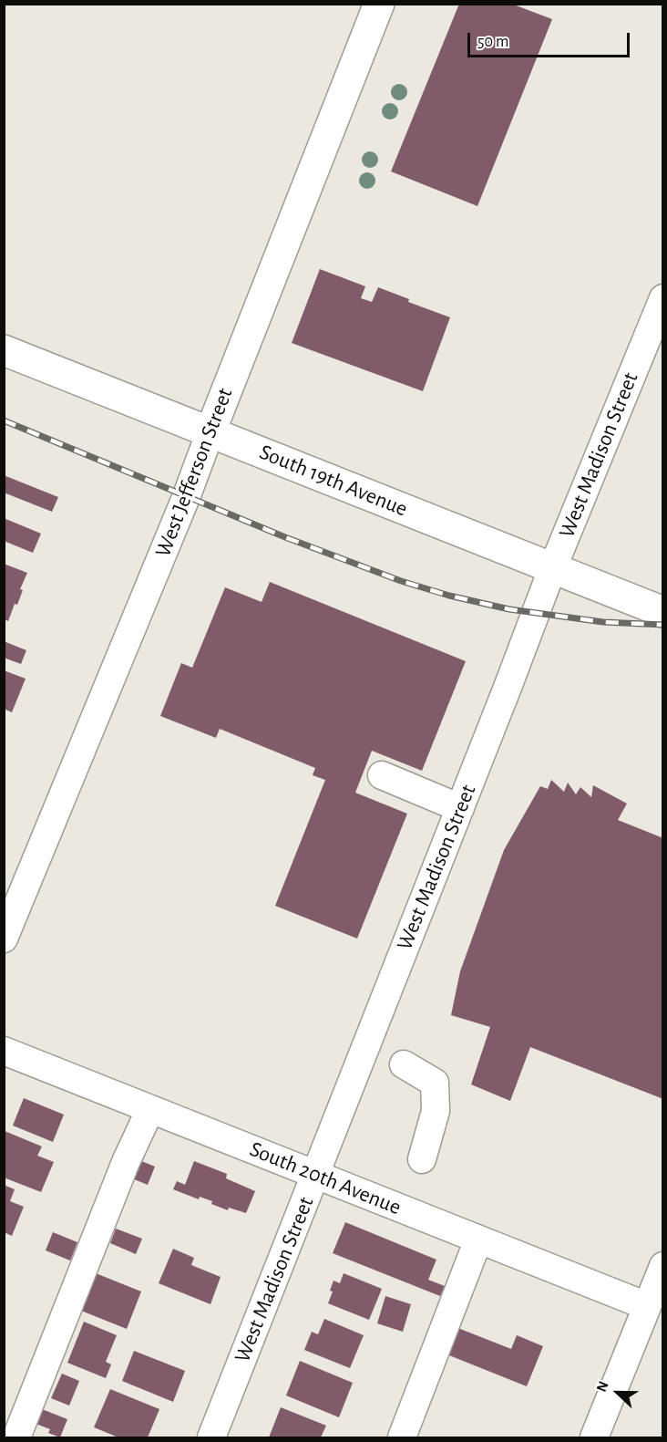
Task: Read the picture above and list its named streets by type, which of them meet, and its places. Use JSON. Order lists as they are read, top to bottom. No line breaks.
{"streets":{"main road":["West Jefferson Street","South 19th Avenue"],"street":["West Madison Street","South 20th Avenue"]},"crossings":[["West Madison Street","South 19th Avenue"],["West Madison Street","South 20th Avenue"],["West Jefferson Street","South 19th Avenue"]],"scale_bar":"50 m","north":"left"}
